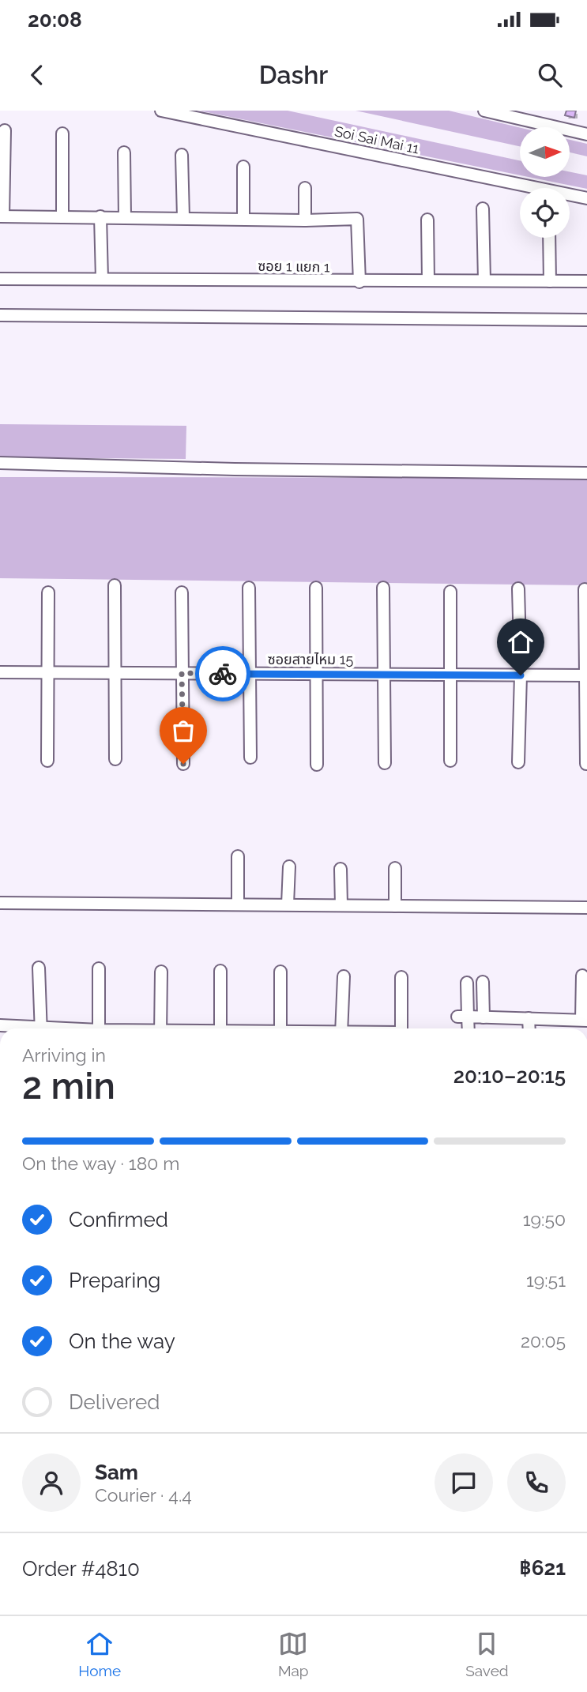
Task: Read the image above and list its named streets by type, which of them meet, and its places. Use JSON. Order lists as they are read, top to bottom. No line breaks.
{"streets":{"street":["Soi Sai Mai 11","ซอย 1 แยก 1","ซอยสายไหม 15"]},"north":"right","page":{"status":"20:08","header":"Dashr","heading":["2 min","Arriving in","20:10–20:15"],"panel":["Sam","Courier · 4.4","Order #4810","฿621"],"bar":"On the way · 180 m","list":[["Confirmed","19:50"],["Preparing","19:51"],["On the way","20:05"],"Delivered"],"tabs":["Home","Map","Saved"]}}
